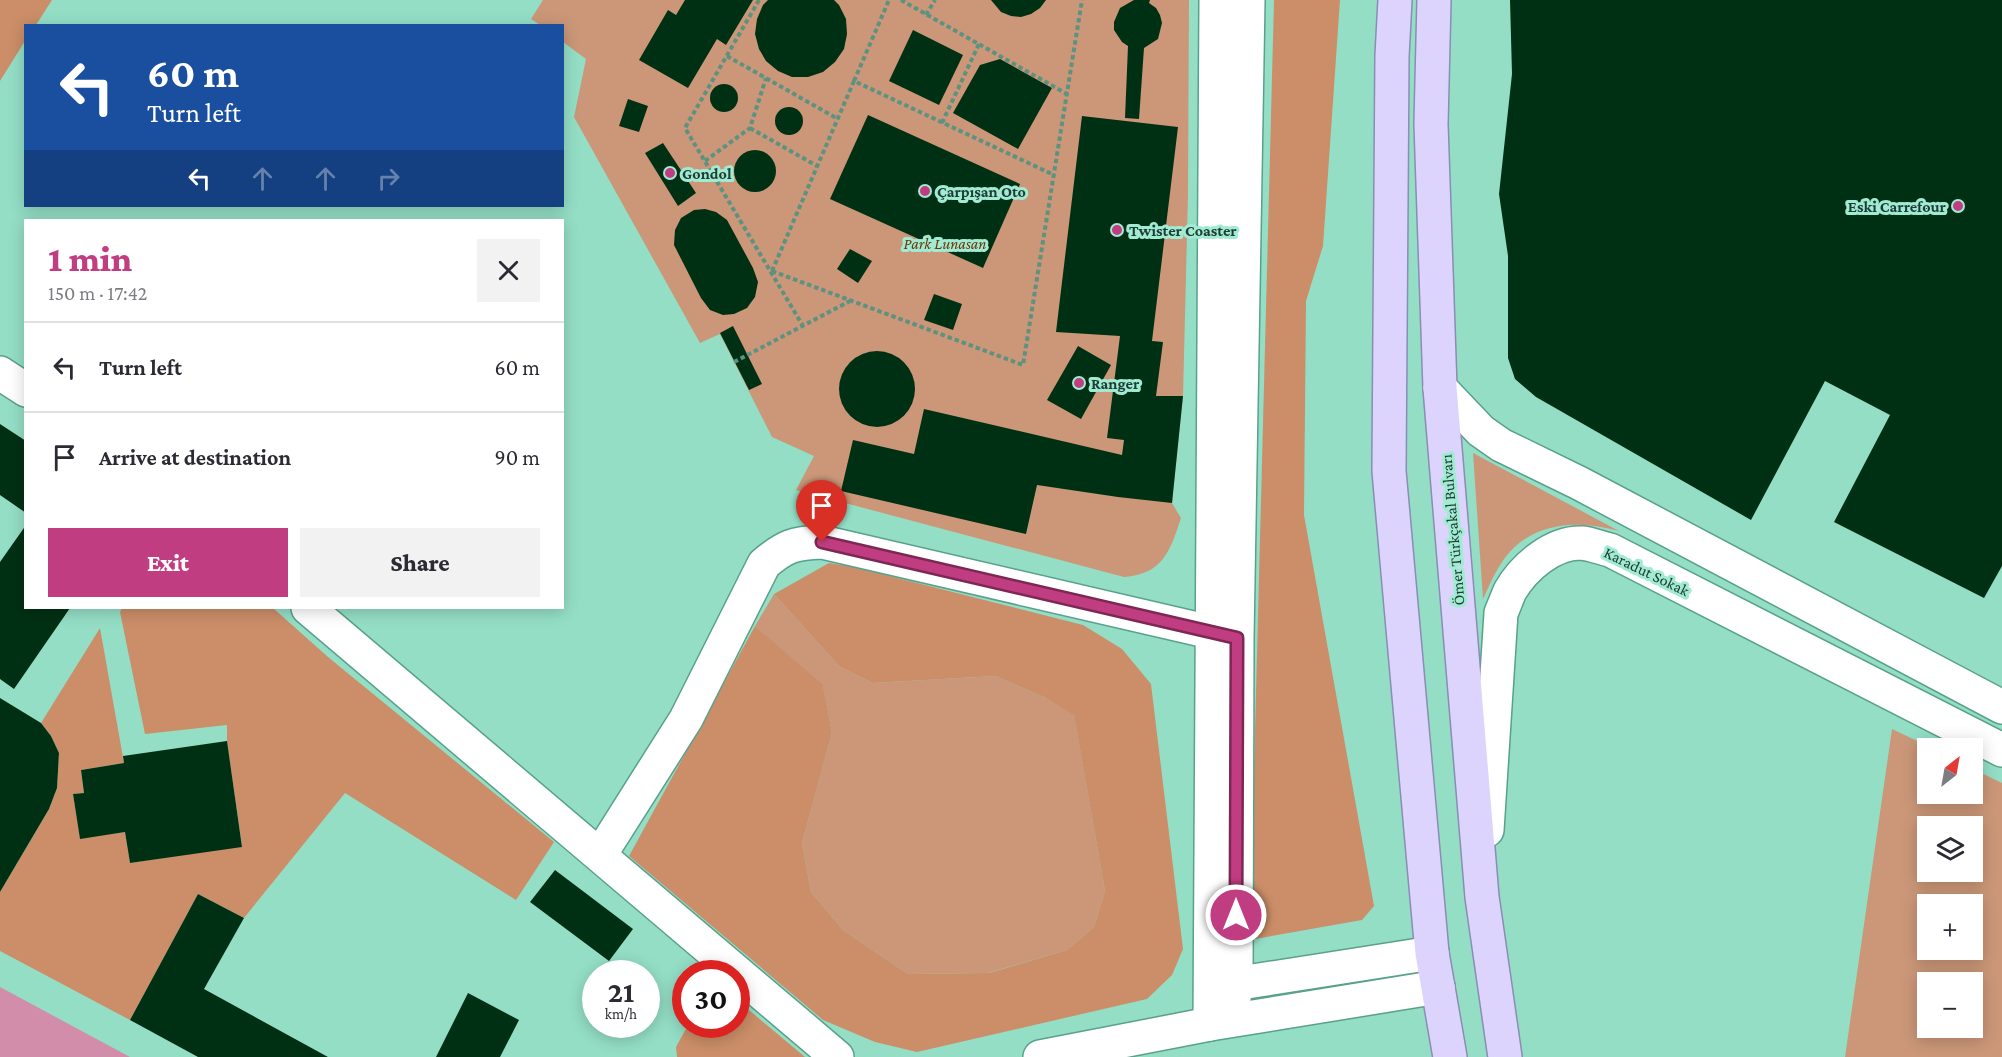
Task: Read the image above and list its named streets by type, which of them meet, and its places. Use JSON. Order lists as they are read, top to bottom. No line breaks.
{"streets":{"main road":["Ömer Türkçakal Bulvarı"],"street":["Karadut Sokak"]},"crossings":[["Ömer Türkçakal Bulvarı","Karadut Sokak"]],"parks":["Park Lunasan"],"places":["Gondol","Çarpışan Oto","Eski Carrefour","Twister Coaster","Ranger"],"north":"top right","page":{"turn":["60 m","Turn left"],"heading":["1 min","150 m · 17:42"],"list":[{"name":"Turn left","value":"60 m"},{"name":"Arrive at destination","value":"90 m"}],"buttons":["Exit","Share"],"map_buttons":["+","−"],"speed":"21 km/h","limit":"30"}}
